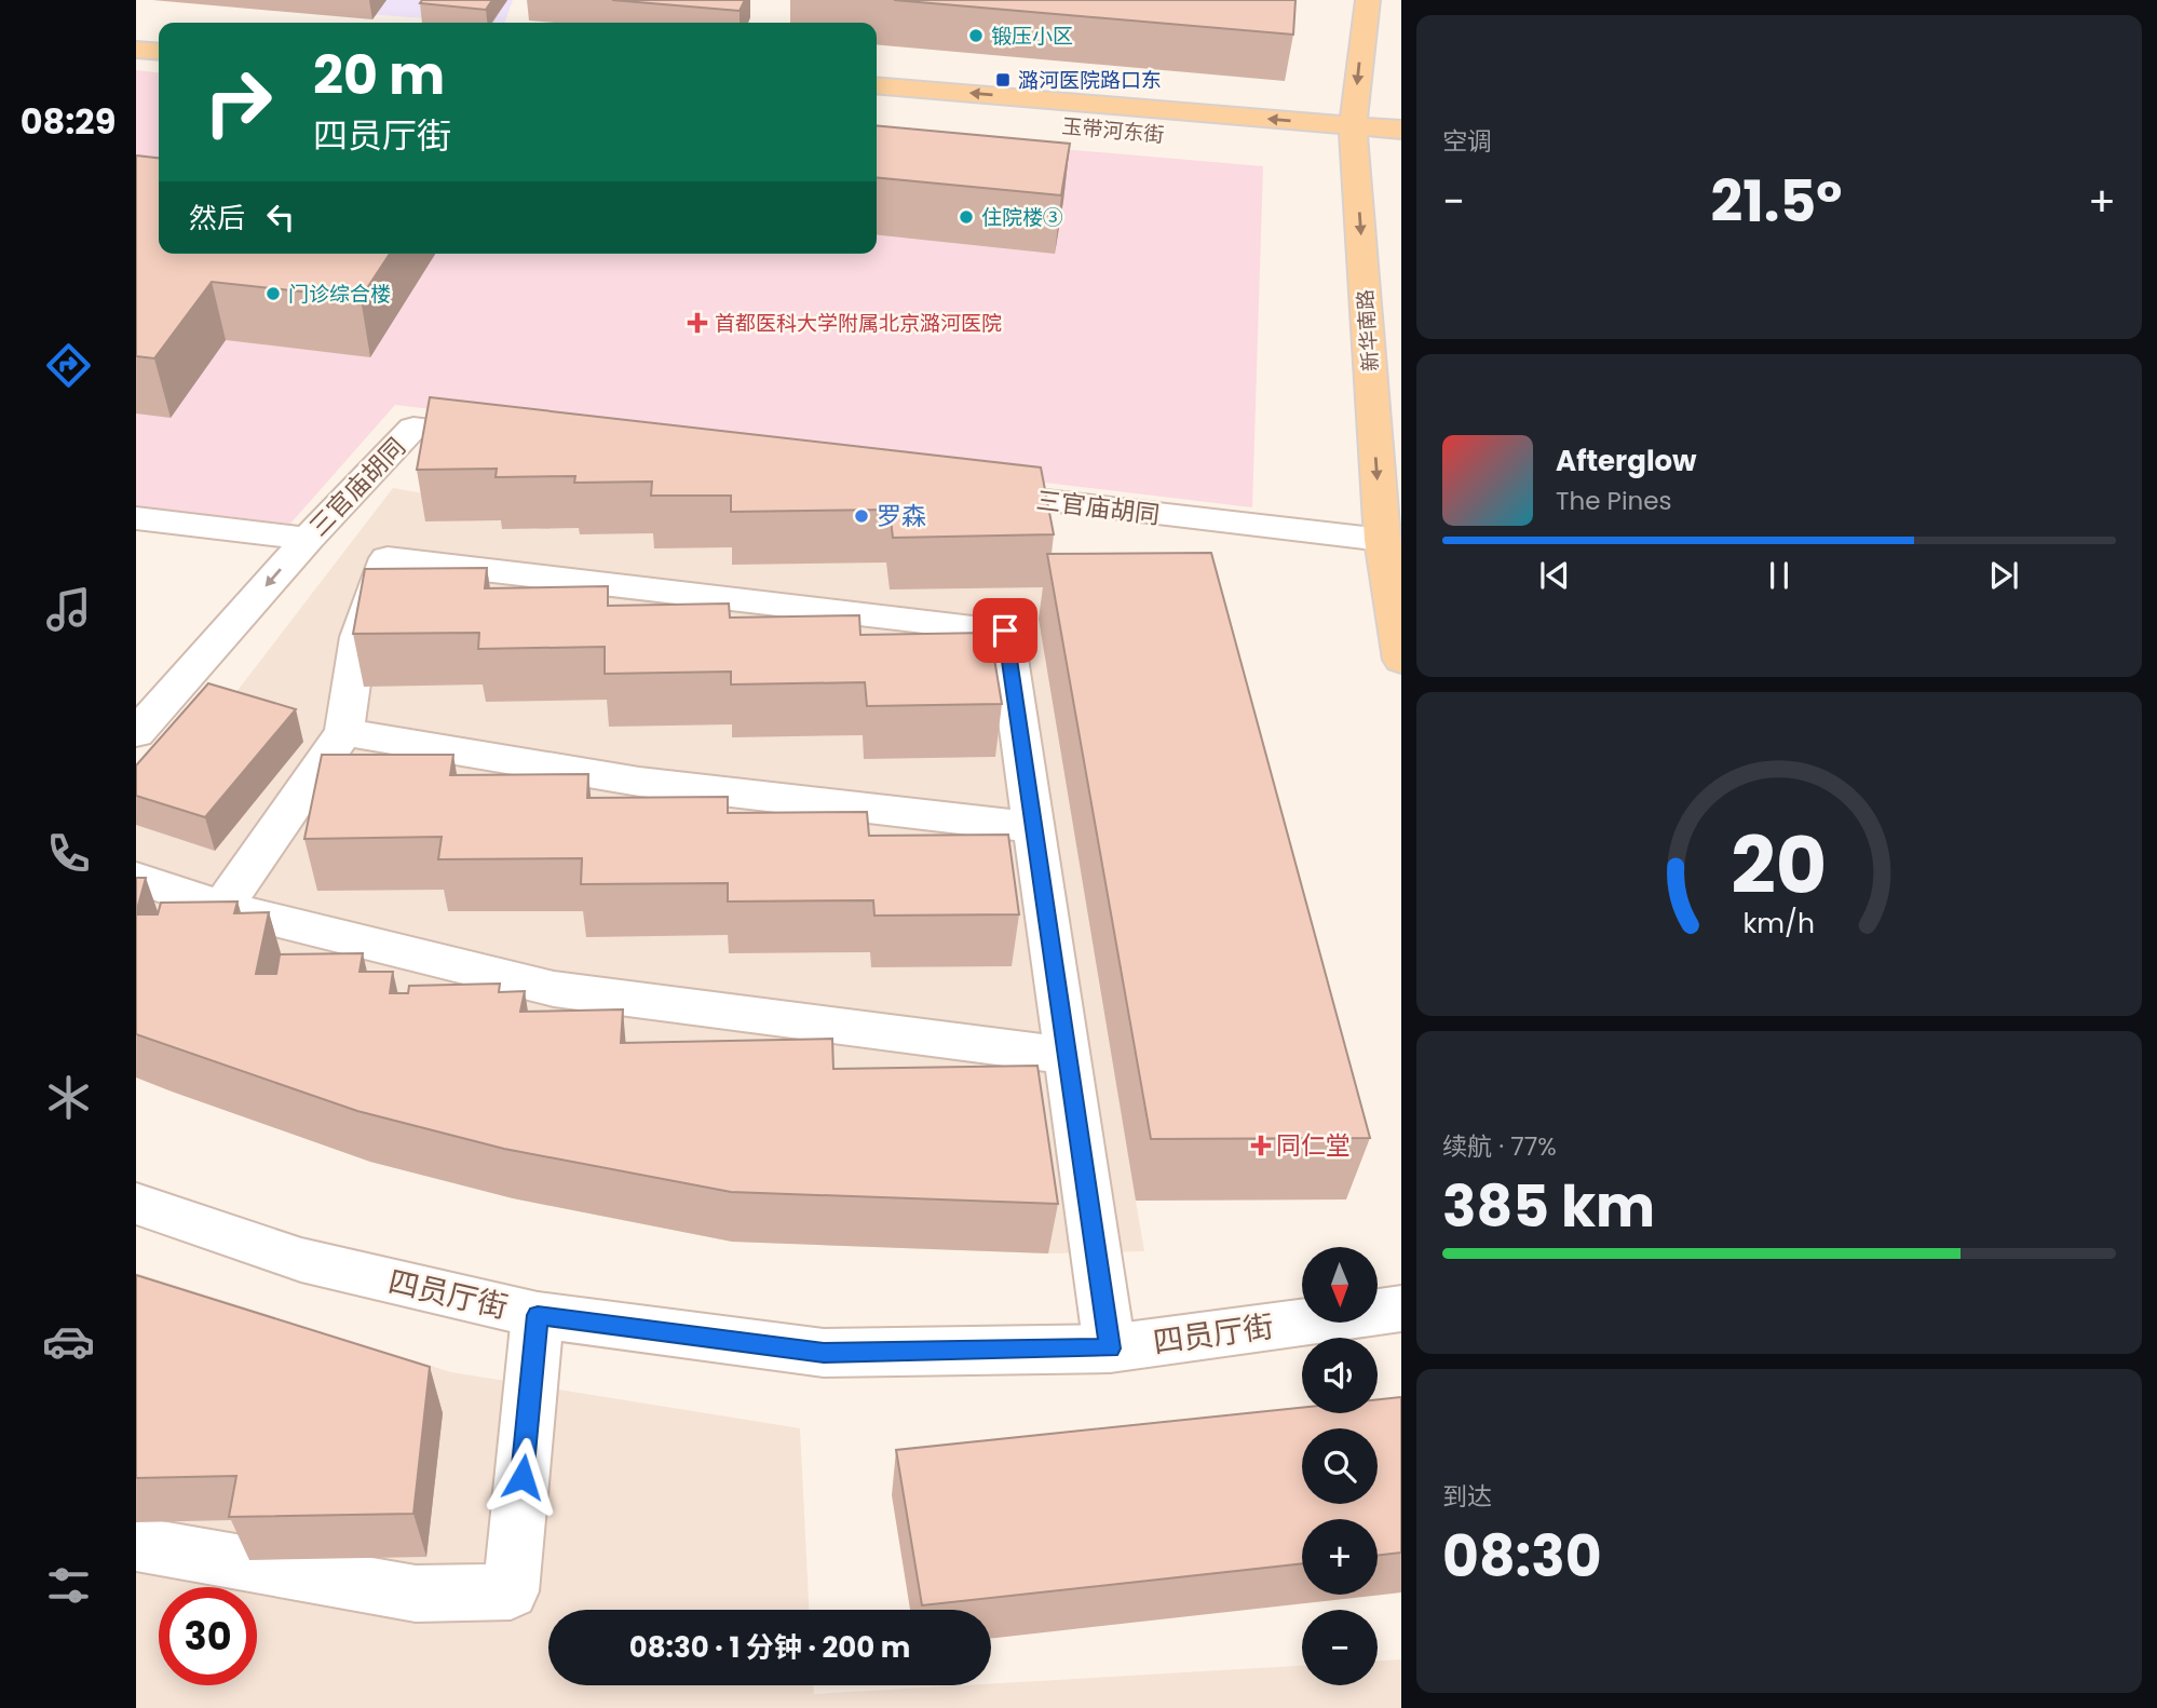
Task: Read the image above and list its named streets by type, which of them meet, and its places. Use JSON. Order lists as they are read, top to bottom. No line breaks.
{"streets":{"main road":["玉带河东街","新华南路"],"street":["三官庙胡同","四员厅街"]},"crossings":[["玉带河东街","新华南路"],["新华南路","三官庙胡同"]],"one_way":["新华南路"],"places":{"other":["锻压小区","住院楼③","门诊综合楼","罗森"],"transit":["潞河医院路口东"],"health":["首都医科大学附属北京潞河医院","同仁堂"]},"north":"bottom","page":{"tabs":"08:29","tile":["空调",["续航 · 77%","385 km"],["到达","08:30"]],"turn":["20 m","四员厅街"],"heat":["−","21.5°","+"],"then":"然后","song":["Afterglow","The Pines"],"map_buttons":["+","−"],"limit":"30","trip":"08:30 · 1 分钟 · 200 m","gauge":["20","km/h"]}}
